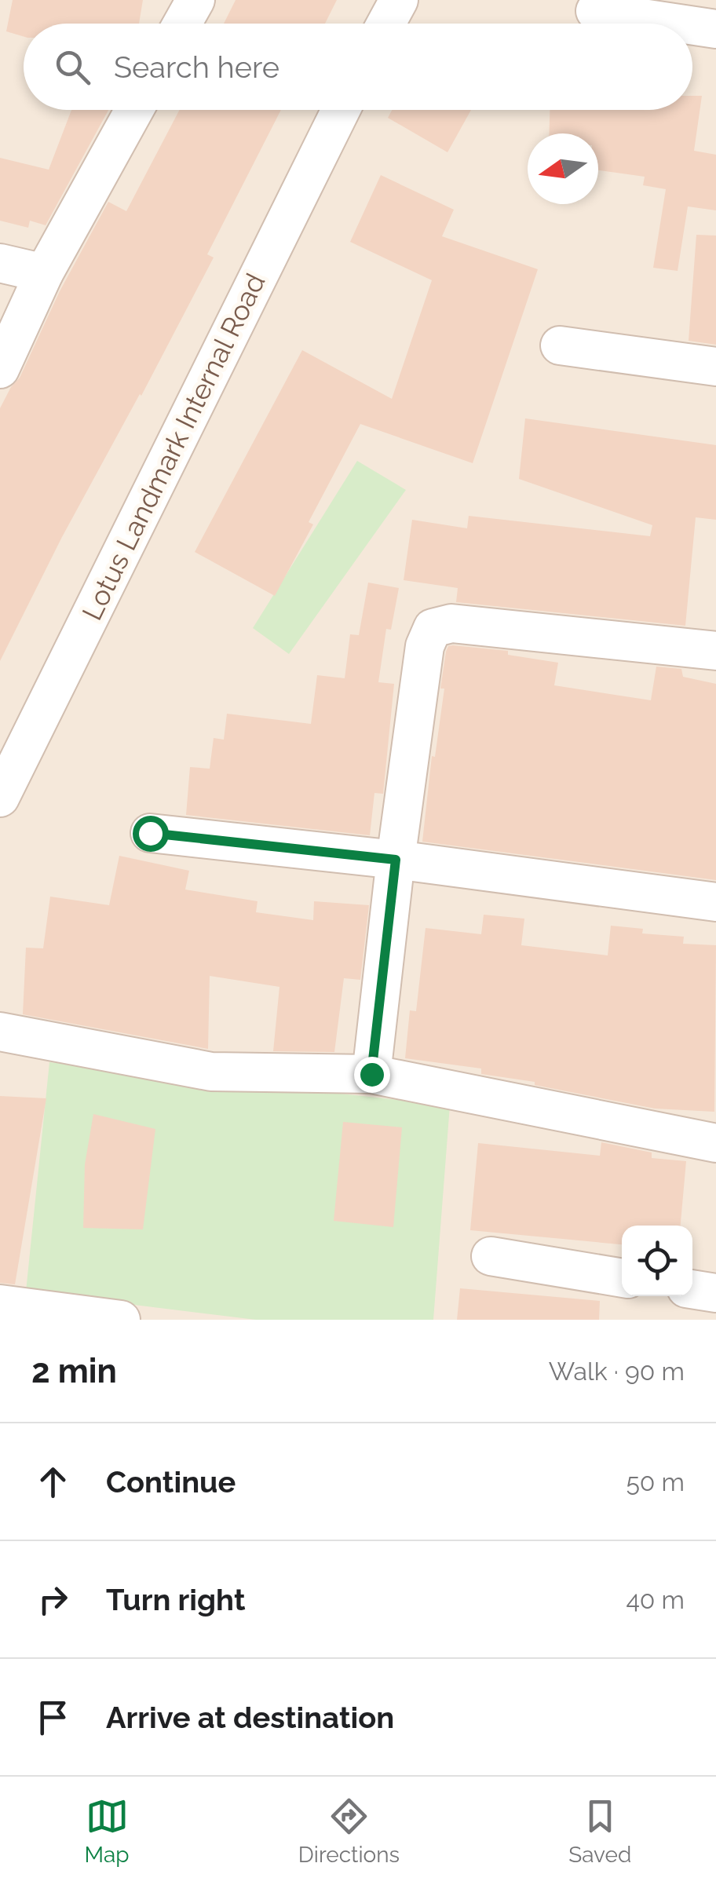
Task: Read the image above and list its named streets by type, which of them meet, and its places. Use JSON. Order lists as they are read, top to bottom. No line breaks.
{"streets":{"street":["Lotus Landmark Internal Road"]},"north":"left","page":{"search":"Search here","heading":["2 min","Walk · 90 m"],"list":[["Continue","50 m"],["Turn right","40 m"],"Arrive at destination"],"nav":["Map","Directions","Saved"]}}
